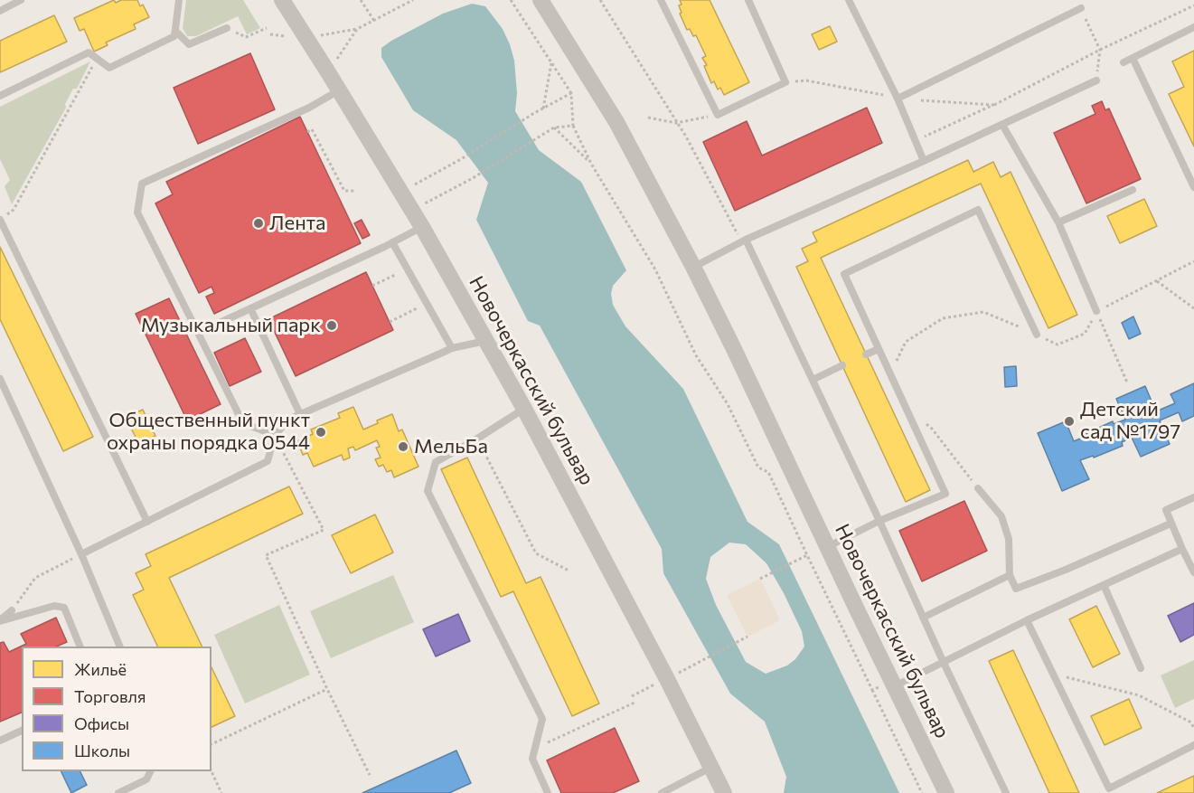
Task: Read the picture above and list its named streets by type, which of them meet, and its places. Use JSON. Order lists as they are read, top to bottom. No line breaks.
{"streets":{"street":["Новочеркасский бульвар"]},"places":["Лента","Музыкальный парк","Детский сад №1797","Общественный пункт охраны порядка 0544","МельБа"],"legend":["Жильё","Торговля","Офисы","Школы"]}
